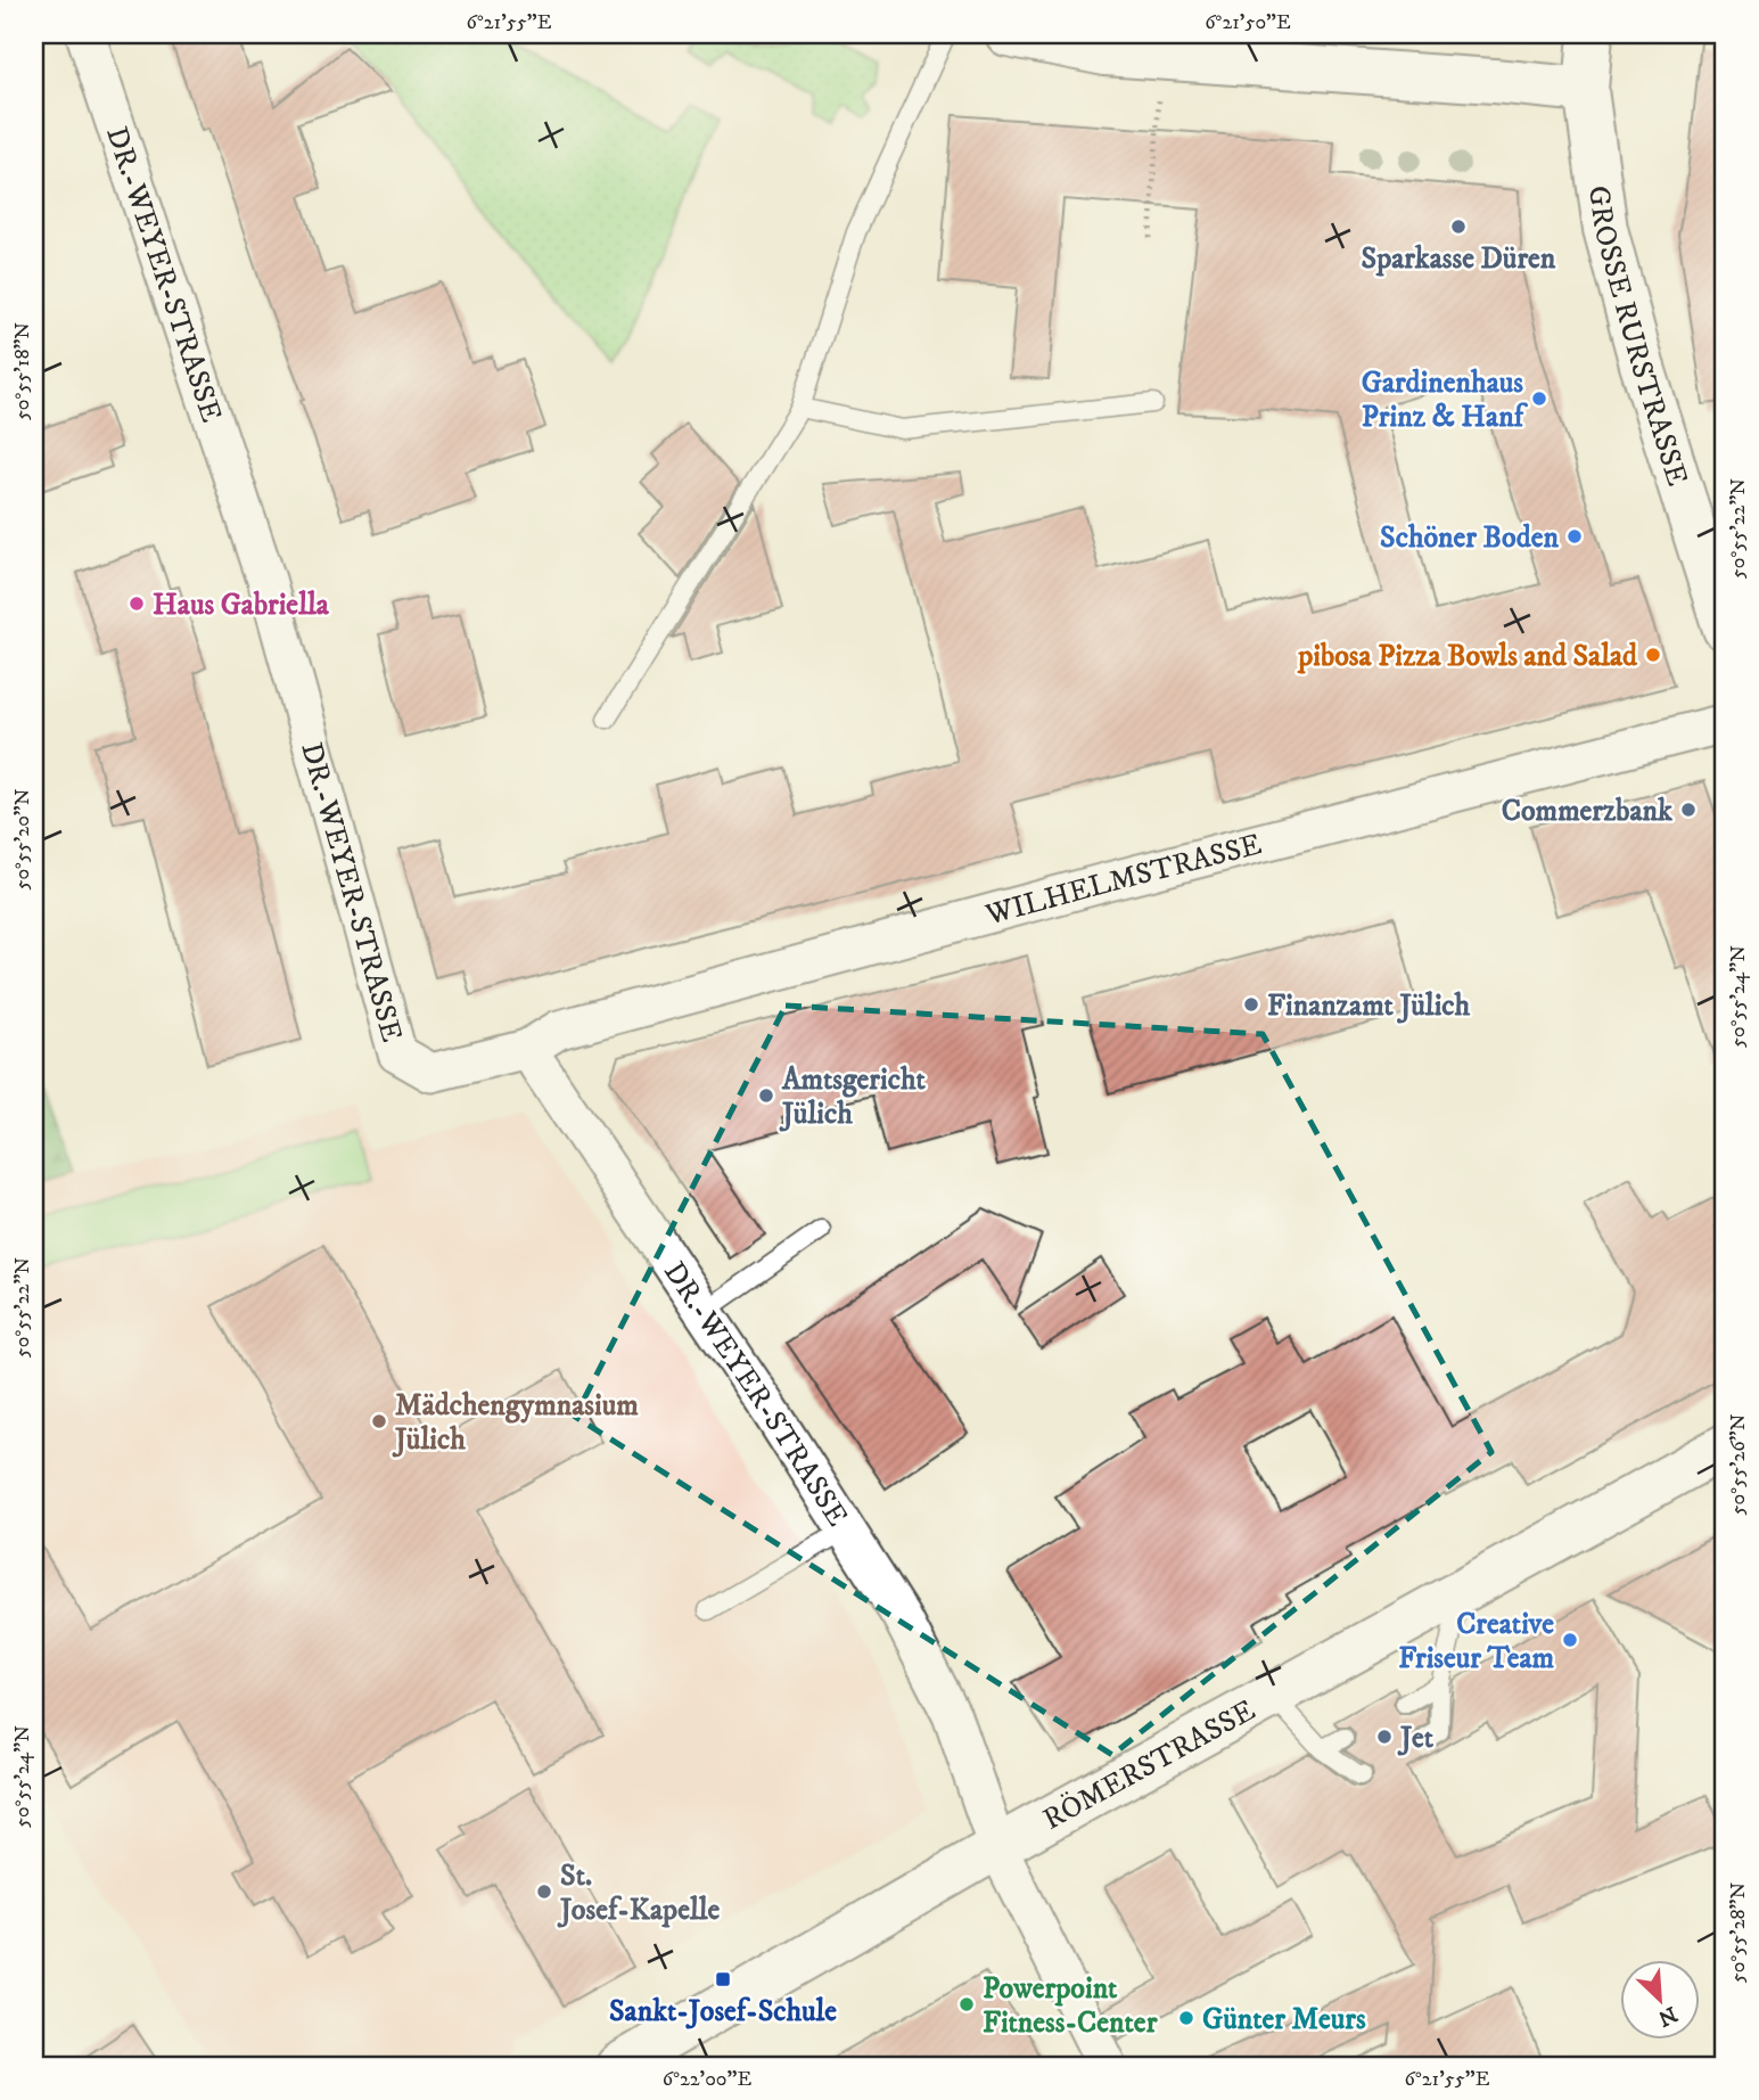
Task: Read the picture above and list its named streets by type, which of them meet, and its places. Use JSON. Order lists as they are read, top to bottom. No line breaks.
{"streets":{"main road":["GROSSE RURSTRASSE","RÖMERSTRASSE"],"street":["DR.-WEYER-STRASSE","WILHELMSTRASSE"]},"crossings":[["DR.-WEYER-STRASSE","WILHELMSTRASSE"],["DR.-WEYER-STRASSE","RÖMERSTRASSE"]],"places":{"other":["Sparkasse Düren","Gardinenhaus Prinz & Hanf","Schöner Boden","Haus Gabriella","pibosa Pizza Bowls and Salad","Commerzbank","Finanzamt Jülich","Amtsgericht Jülich","Mädchengymnasium Jülich","Creative Friseur Team","Jet","St. Josef-Kapelle","Powerpoint Fitness-Center","Günter Meurs"],"transit":["Sankt-Josef-Schule"]},"north":"bottom right","coordinates":["6°21'55\"E","6°21'50\"E","50°55'18\"N","50°55'22\"N","50°55'20\"N","50°55'24\"N","50°55'26\"N","50°55'28\"N","6°22'00\"E"]}
